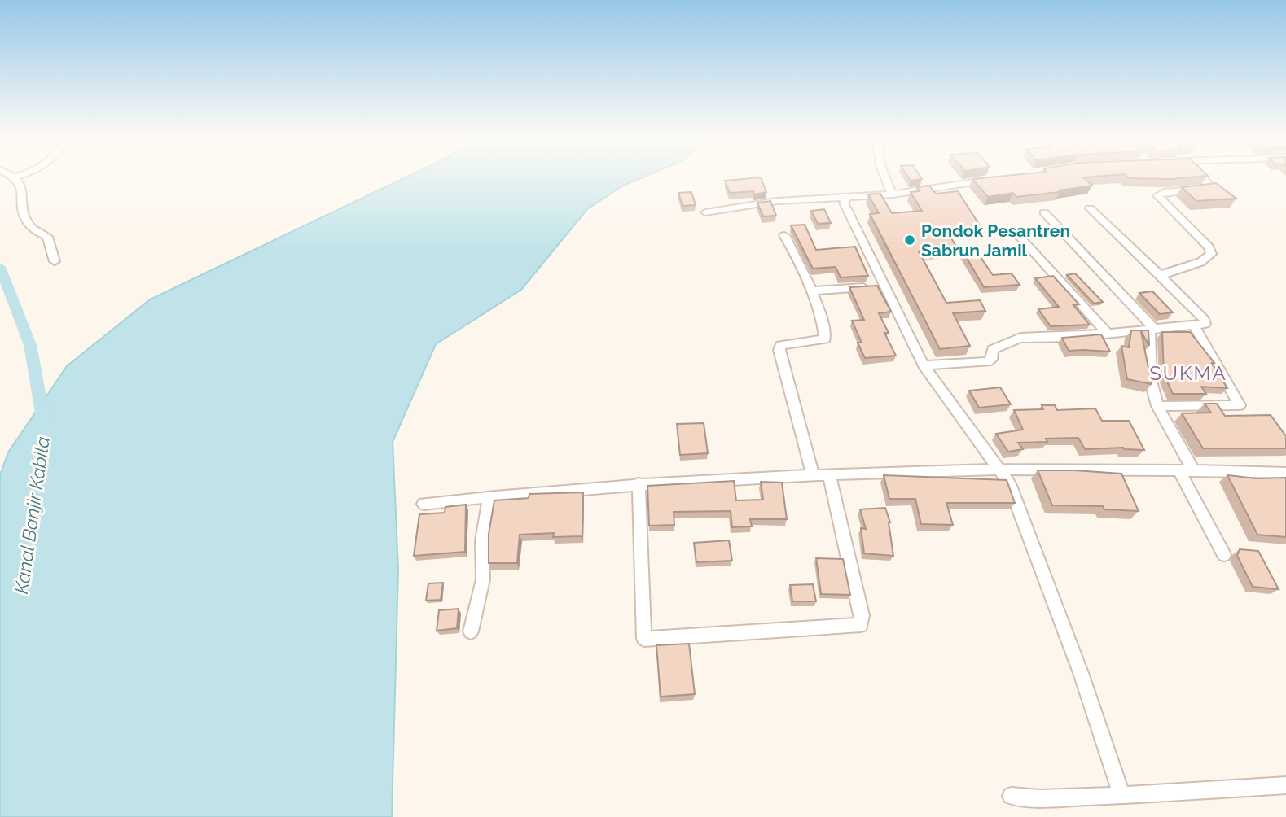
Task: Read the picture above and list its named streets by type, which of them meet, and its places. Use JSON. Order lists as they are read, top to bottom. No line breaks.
{"districts":["SUKMA"],"water":["Kanal Banjir Kabila"],"places":["Pondok Pesantren Sabrun Jamil"]}
